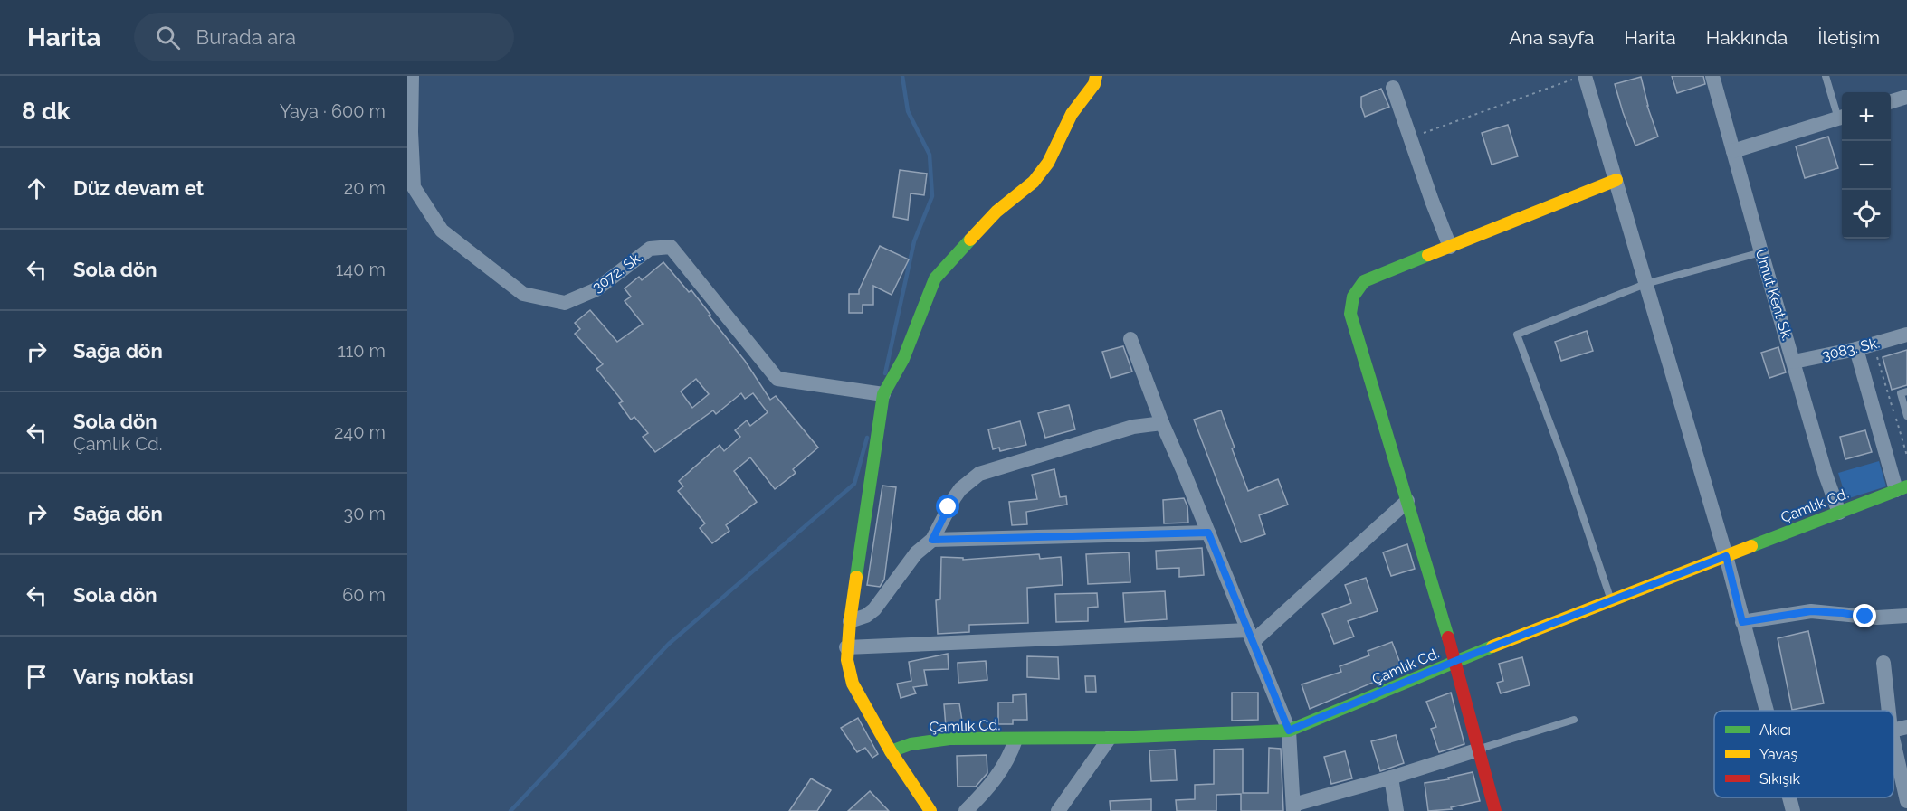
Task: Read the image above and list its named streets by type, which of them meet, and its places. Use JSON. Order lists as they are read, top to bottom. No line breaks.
{"streets":{"street":["3072. Sk.","Umut Kent Sk.","3083. Sk.","Çamlık Cd."]},"crossings":[["Umut Kent Sk.","3083. Sk."],["Umut Kent Sk.","Çamlık Cd."]],"legend":["Akıcı","Yavaş","Sıkışık"],"page":{"header":"Harita","search":"Burada ara","nav":["Ana sayfa","Harita","Hakkında","İletişim"],"heading":["8 dk","Yaya · 600 m"],"map_buttons":["+","−"],"list":[["Düz devam et","20 m"],["Sola dön","140 m"],["Sağa dön","110 m"],["Sola dön","Çamlık Cd.","240 m"],["Sağa dön","30 m"],["Sola dön","60 m"],"Varış noktası"]}}
